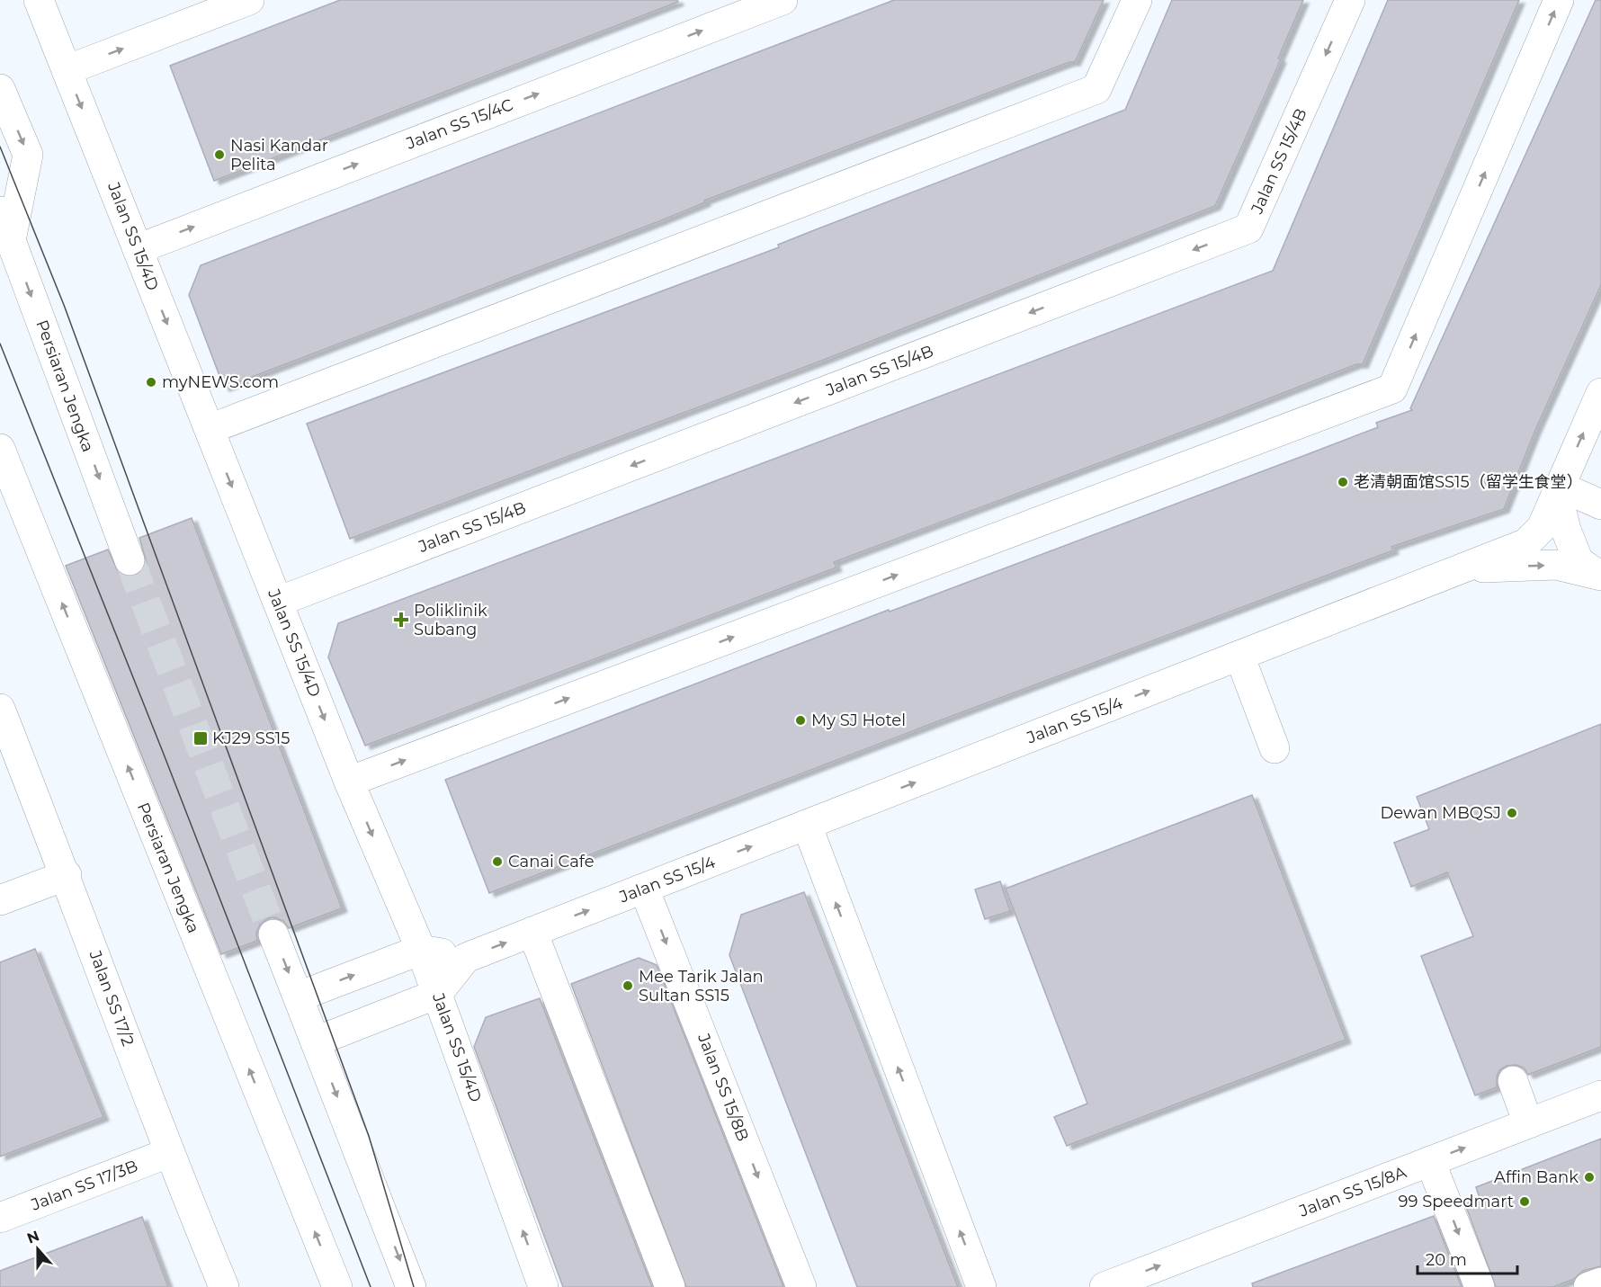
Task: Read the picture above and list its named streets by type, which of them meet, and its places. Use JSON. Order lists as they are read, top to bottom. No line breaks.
{"streets":{"street":["Jalan SS 15/4C","Jalan SS 15/4B","Jalan SS 15/4D","Persiaran Jengka","Jalan SS 15/4","Jalan SS 17/2","Jalan SS 15/8B","Jalan SS 17/3B","Jalan SS 15/8A"]},"crossings":[["Jalan SS 15/4C","Jalan SS 15/4D"],["Jalan SS 15/4B","Jalan SS 15/4D"],["Jalan SS 15/4D","Jalan SS 15/4"],["Jalan SS 15/4","Jalan SS 15/8B"],["Jalan SS 17/2","Jalan SS 17/3B"]],"one_way":["Jalan SS 15/8A"],"places":{"other":["Nasi Kandar Pelita","myNEWS.com","老清朝面馆SS15（留学生食堂）","My SJ Hotel","Dewan MBQSJ","Canai Cafe","Mee Tarik Jalan Sultan SS15","Affin Bank","99 Speedmart"],"health":["Poliklinik Subang"],"transit":["KJ29 SS15"]},"scale_bar":"20 m","north":"top"}
